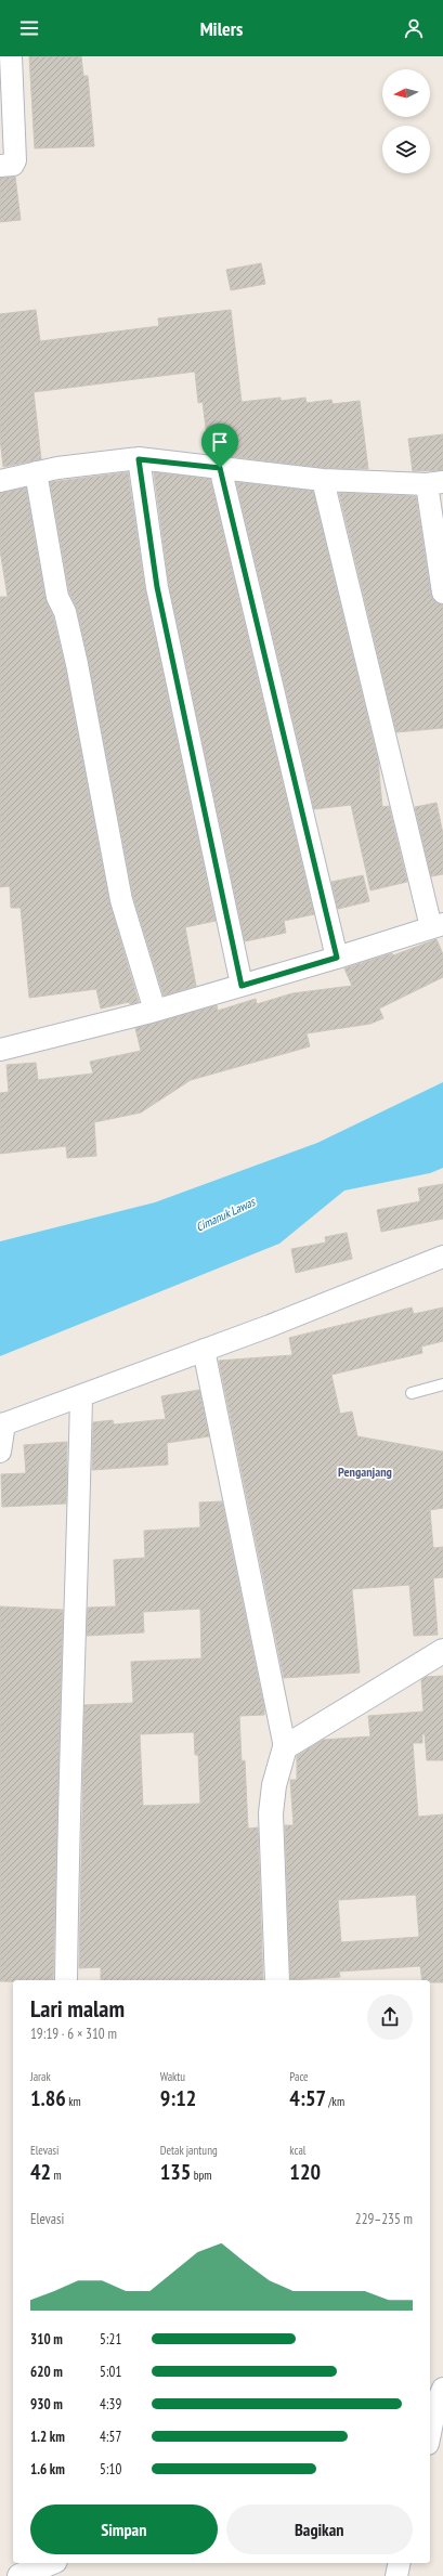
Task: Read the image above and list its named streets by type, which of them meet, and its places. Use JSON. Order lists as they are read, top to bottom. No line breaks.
{"districts":["Penganjang"],"water":["Cimanuk Lawas"],"north":"left","page":{"header":"Milers","heading":["Lari malam","19:19 · 6 × 310 m"],"stats":[["Jarak","1.86 km"],["Waktu","9:12"],["Pace","4:57 /km"],["Elevasi","42 m"],["Detak jantung","135 bpm"],["kcal","120"]],"chart":["Elevasi","229–235 m"],"list":[{"name":"310 m","note":"5:21"},{"name":"620 m","note":"5:01"},{"name":"930 m","note":"4:39"},{"name":"1.2 km","note":"4:57"},{"name":"1.6 km","note":"5:10"}],"buttons":["Simpan","Bagikan"]}}
